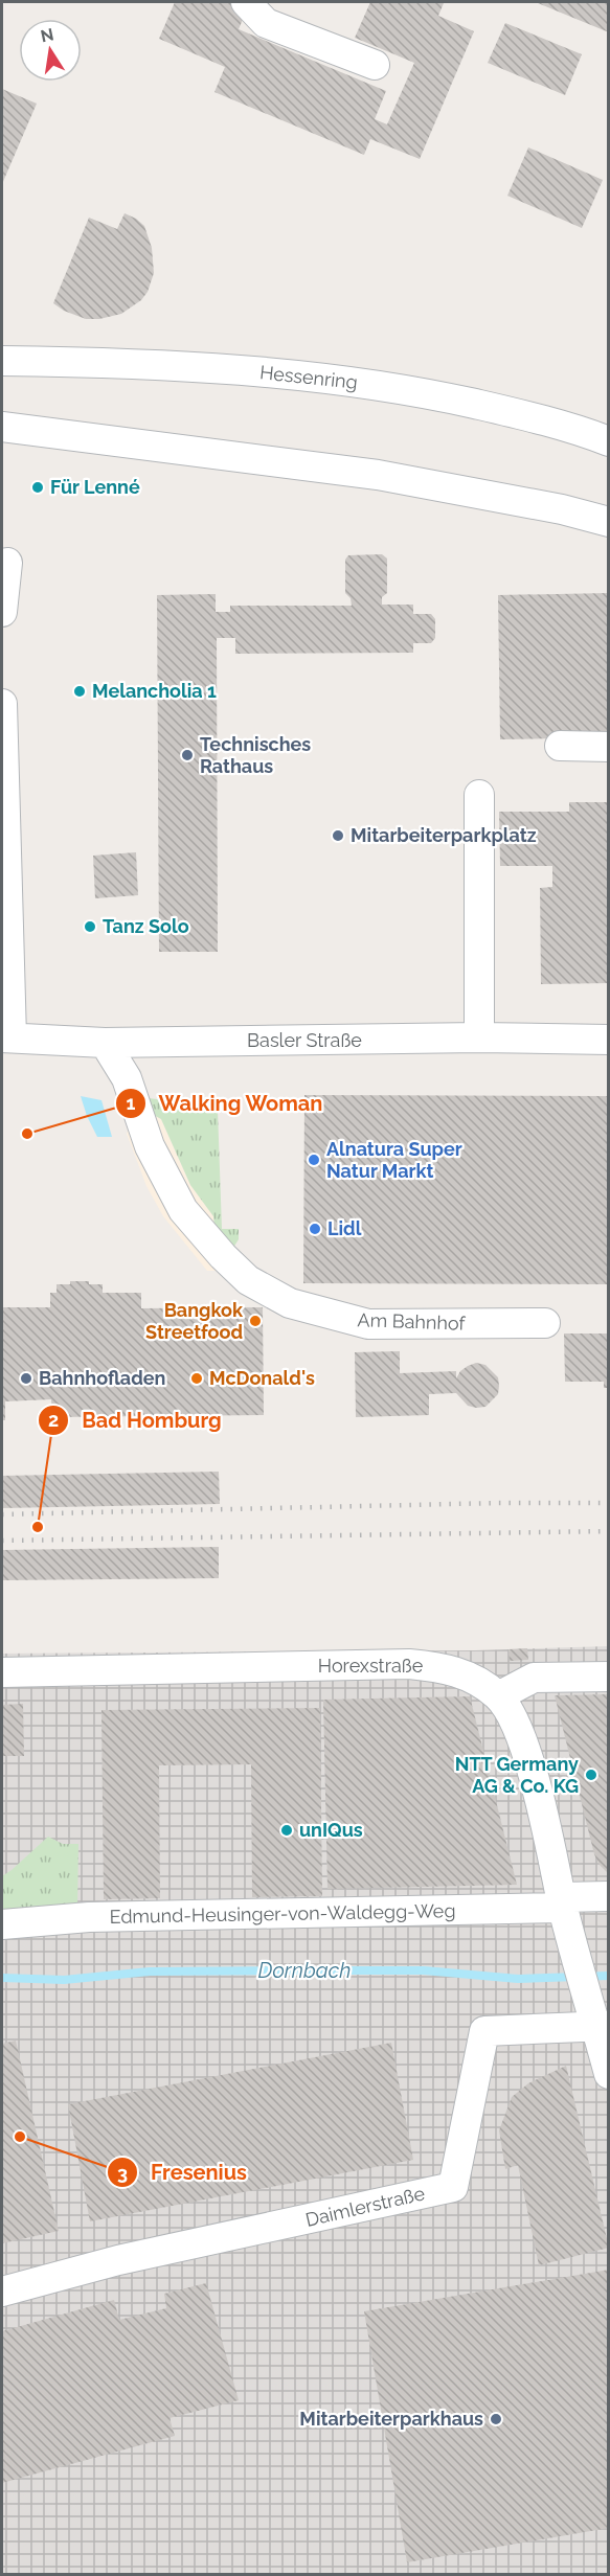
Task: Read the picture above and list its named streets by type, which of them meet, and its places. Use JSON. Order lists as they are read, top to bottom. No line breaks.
{"streets":{"street":["Hessenring","Basler Straße","Am Bahnhof","Horexstraße","Edmund-Heusinger-von-Waldegg-Weg","Daimlerstraße"]},"crossings":[["Basler Straße","Am Bahnhof"],["Horexstraße","Edmund-Heusinger-von-Waldegg-Weg"],["Horexstraße","Daimlerstraße"]],"water":["Dornbach"],"places":["Für Lenné","Melancholia 1","Technisches Rathaus","Mitarbeiterparkplatz","Tanz Solo","Walking Woman","Alnatura Super Natur Markt","Lidl","Bangkok Streetfood","Bahnhofladen","McDonald's","Bad Homburg","NTT Germany AG & Co. KG","unIQus","Fresenius","Mitarbeiterparkhaus"],"north":"top"}
